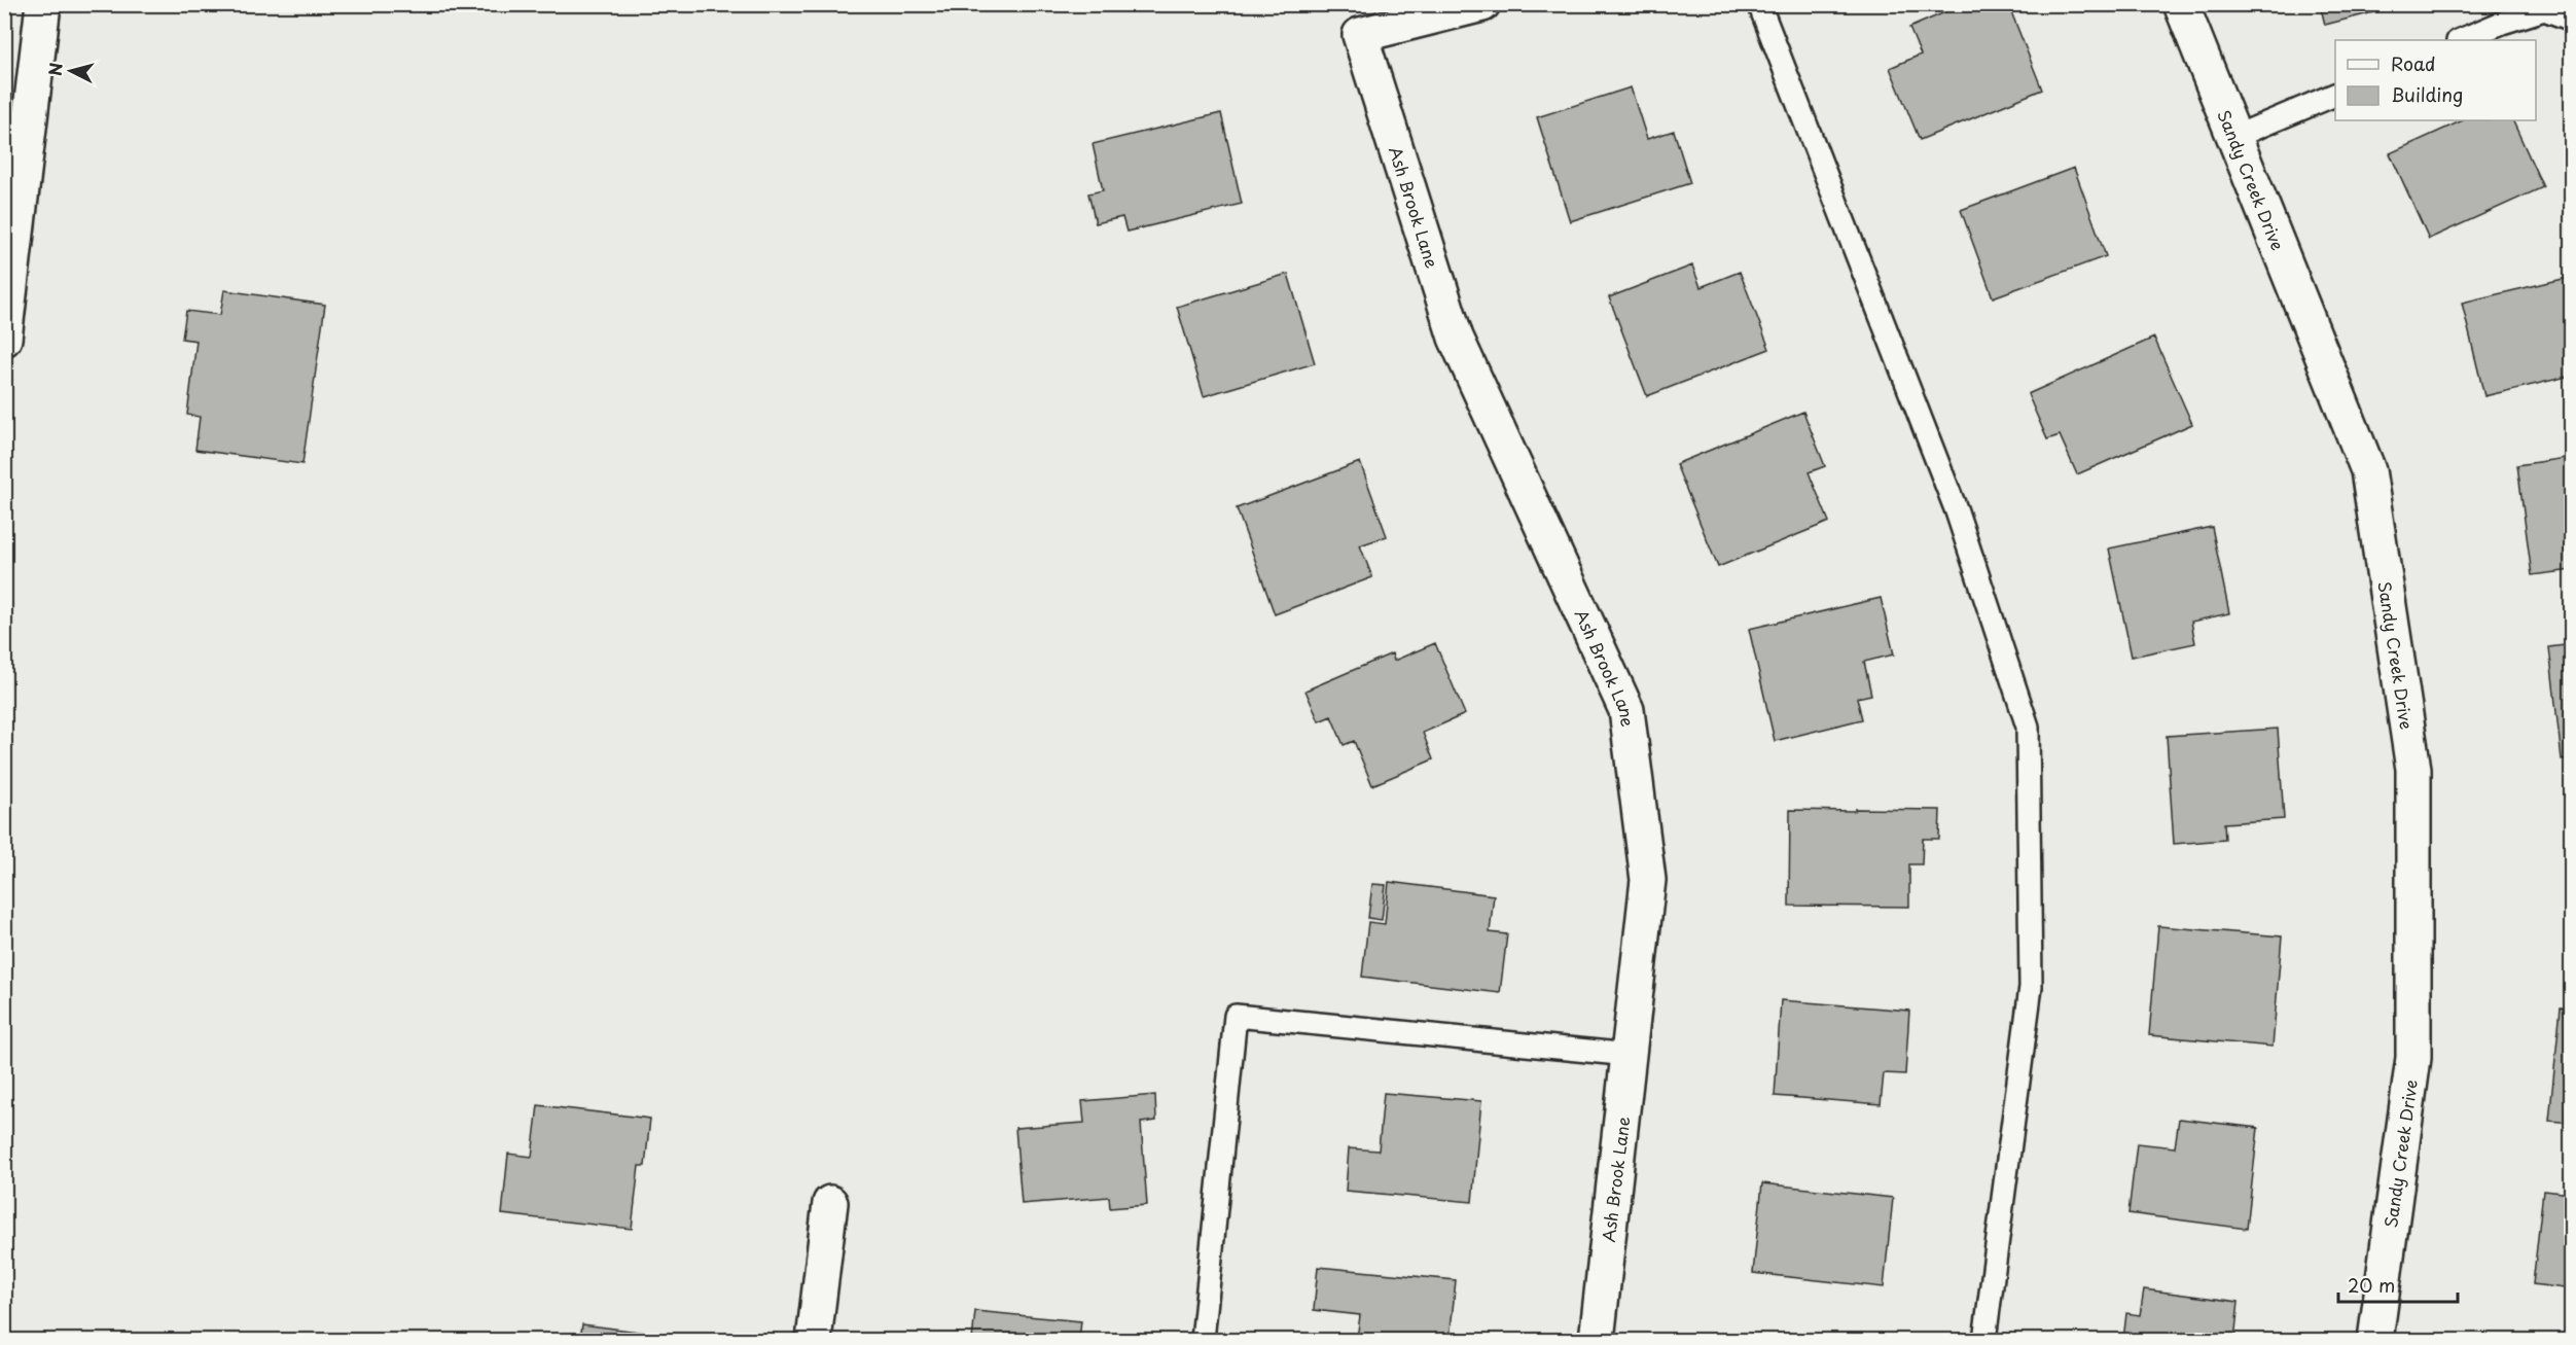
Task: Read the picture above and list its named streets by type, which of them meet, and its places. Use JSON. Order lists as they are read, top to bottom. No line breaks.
{"streets":{"street":["Sandy Creek Drive","Ash Brook Lane"]},"legend":["Road","Building"],"scale_bar":"20 m","north":"left"}
